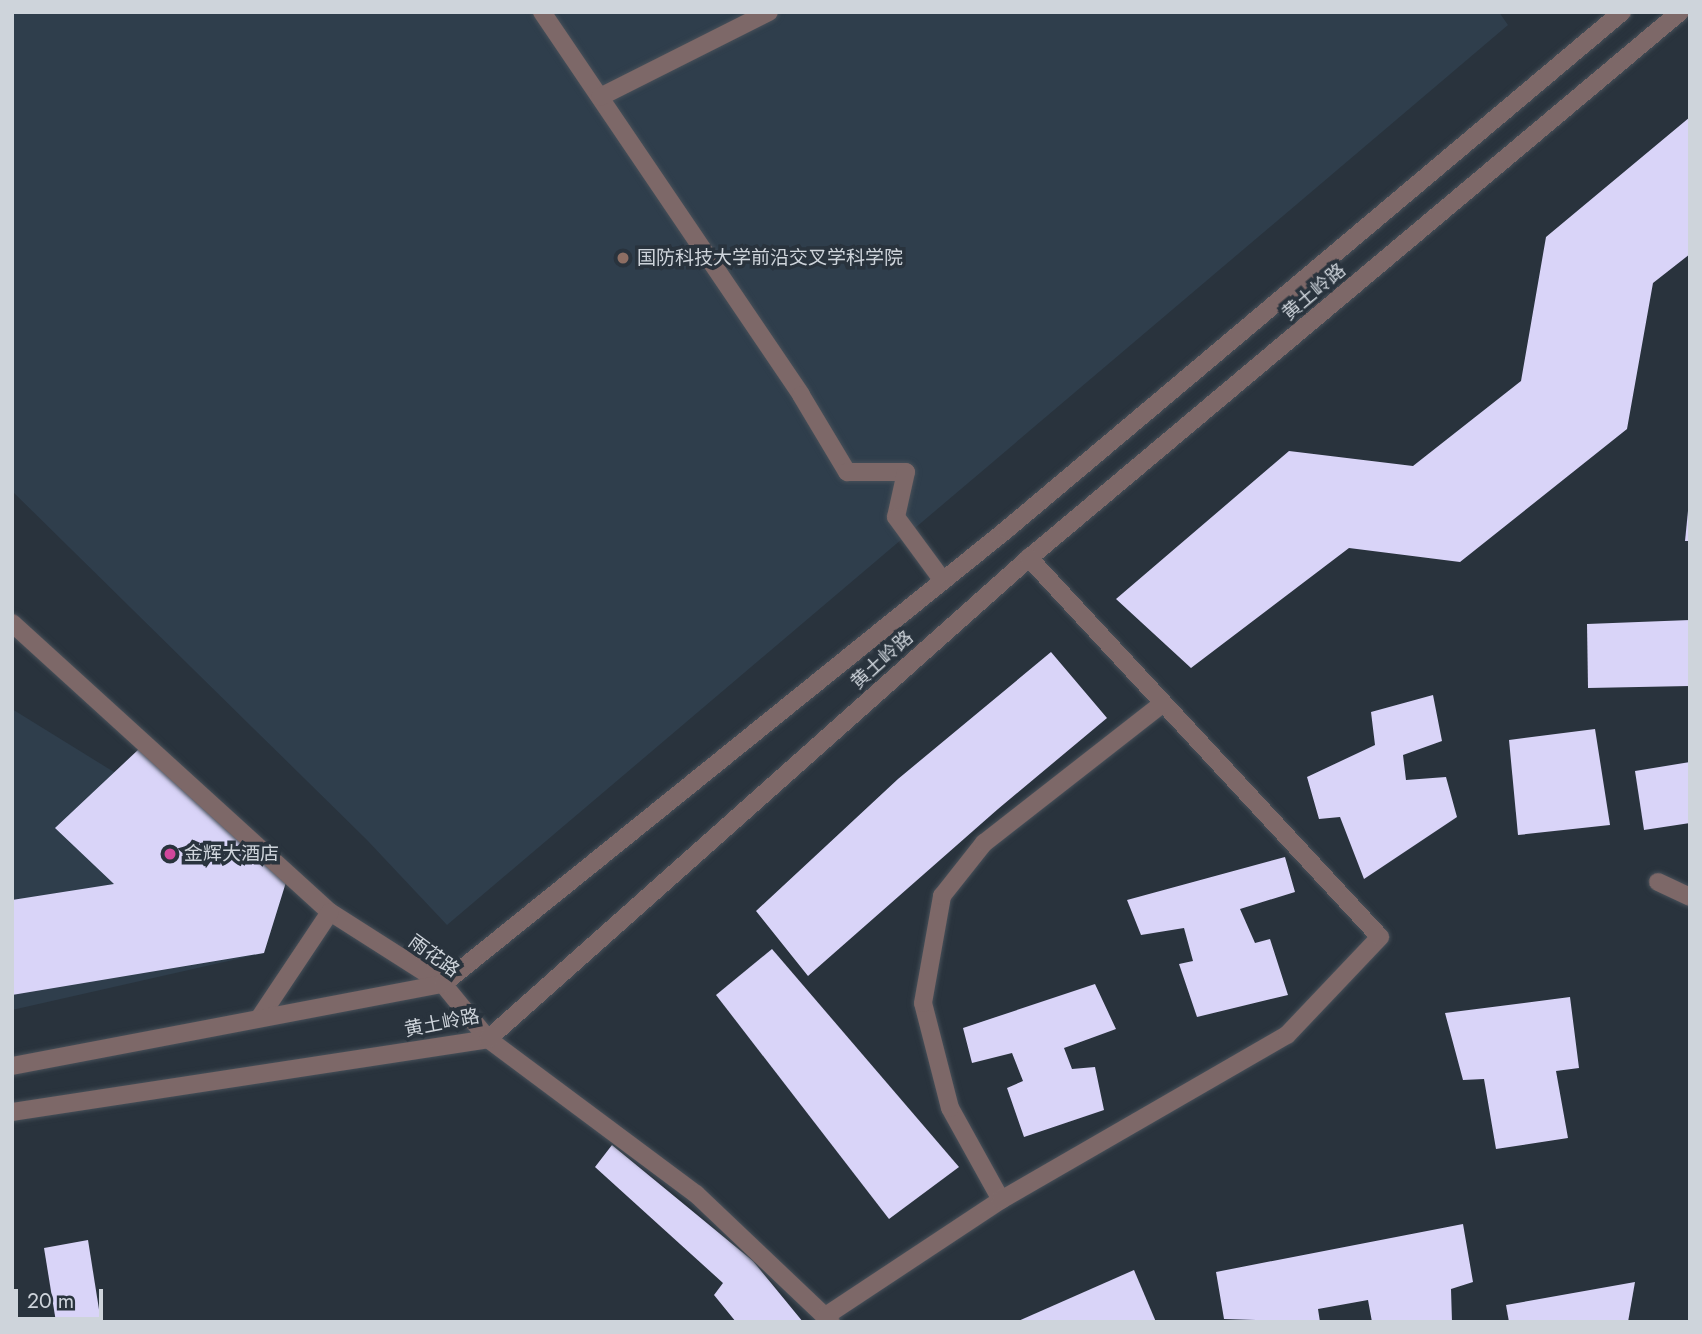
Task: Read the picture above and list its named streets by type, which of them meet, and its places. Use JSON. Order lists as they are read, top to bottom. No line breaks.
{"streets":{"street":["黄土岭路","雨花路"]},"crossings":[["黄土岭路","雨花路"]],"places":["国防科技大学前沿交叉学科学院","金辉大酒店"],"scale_bar":"20 m"}
